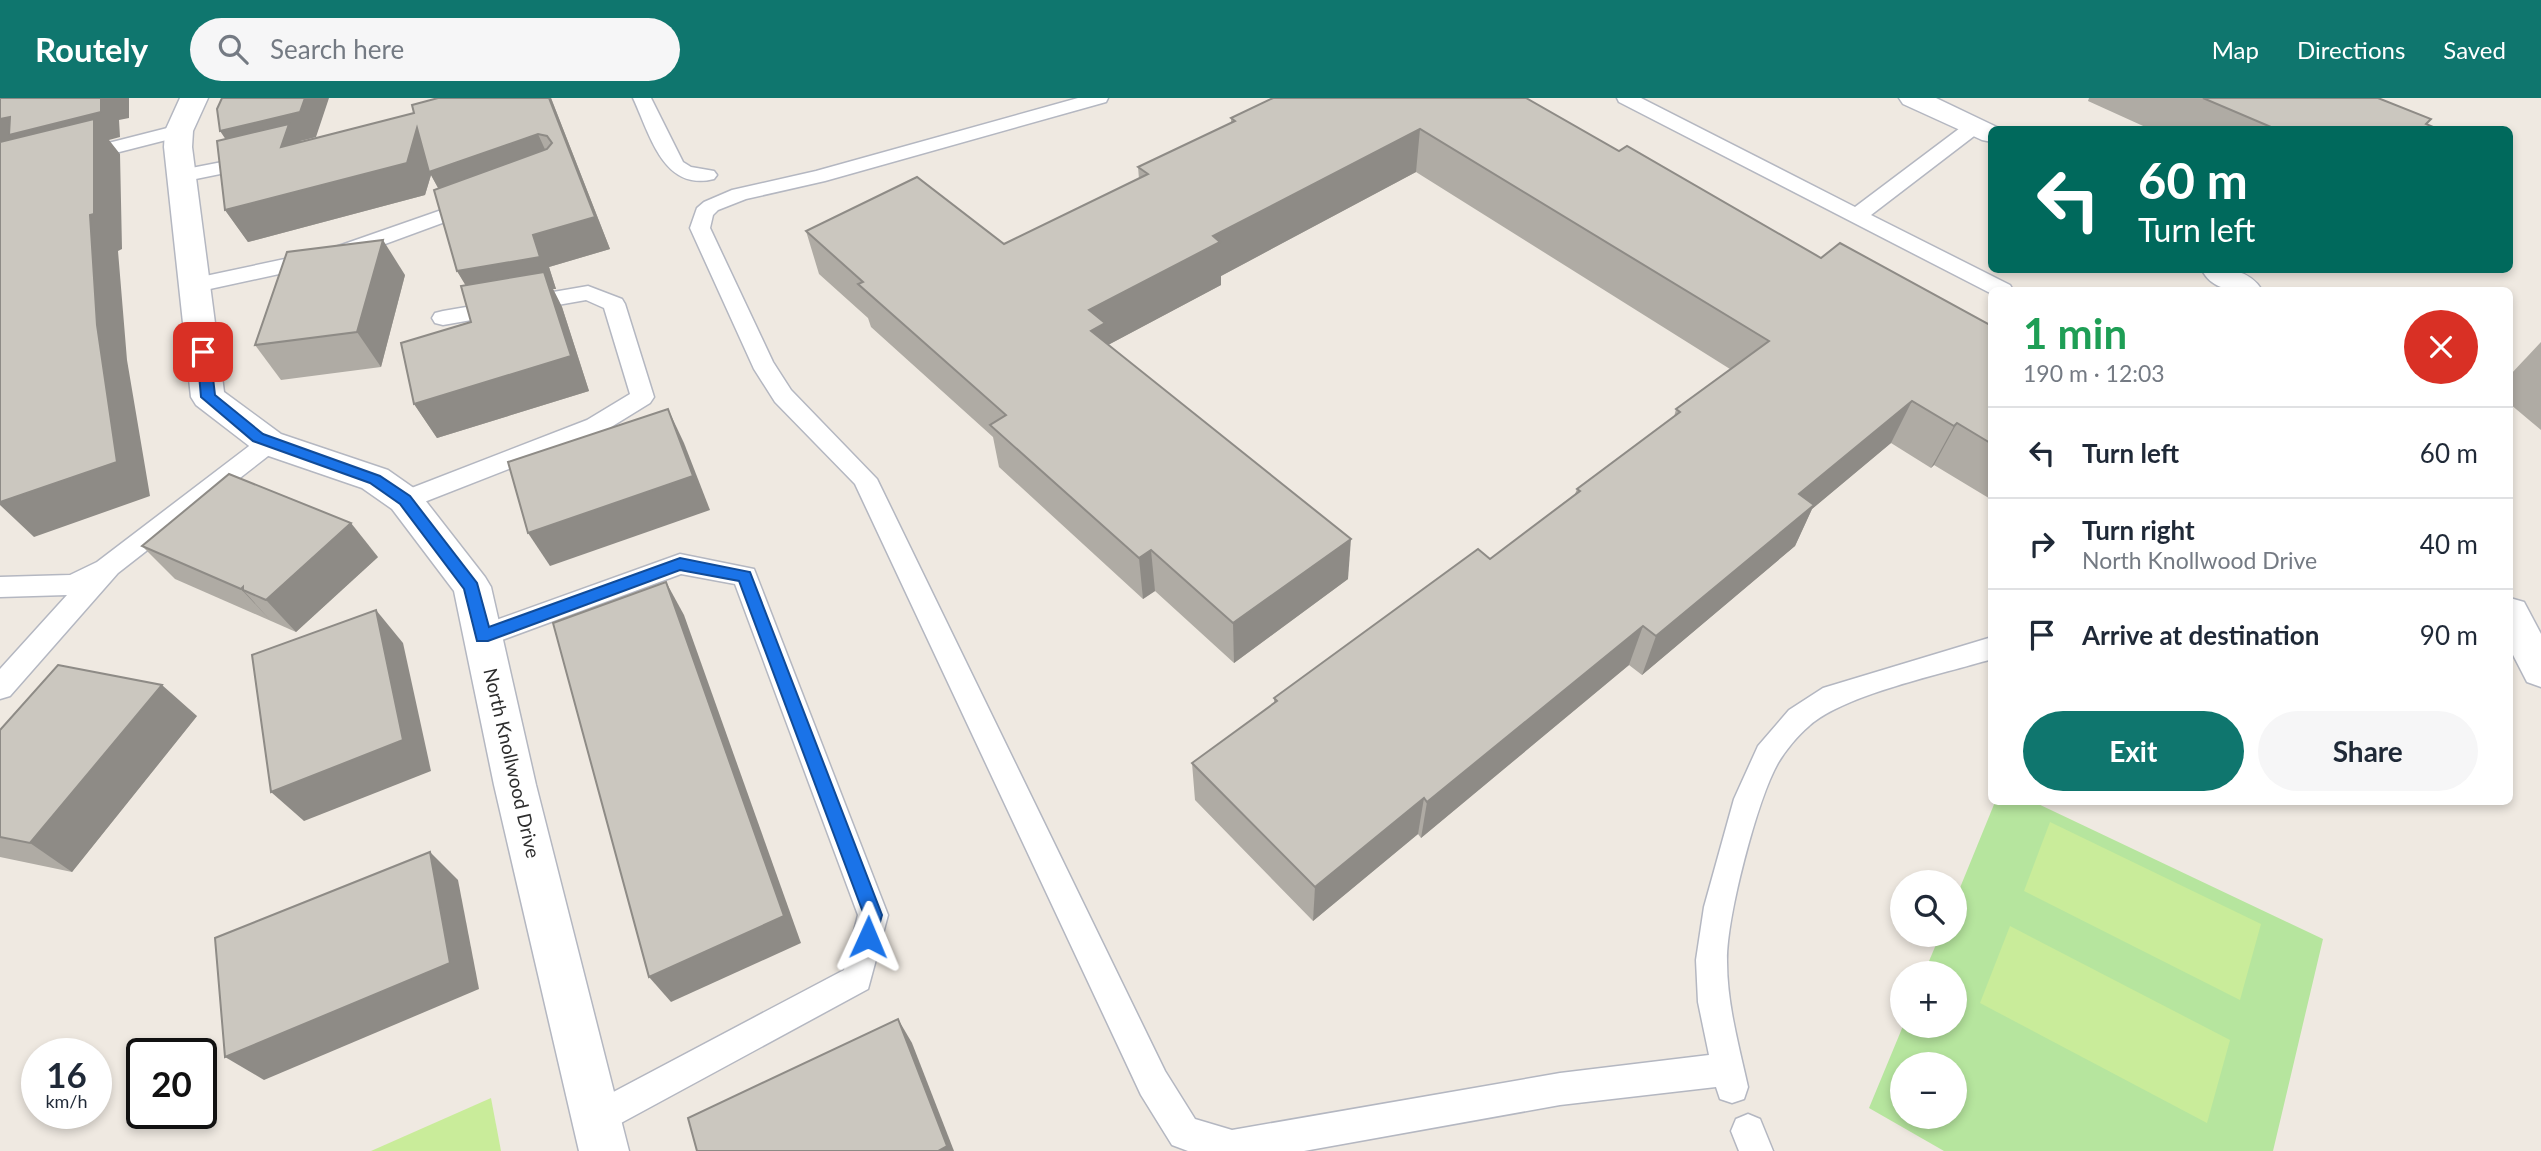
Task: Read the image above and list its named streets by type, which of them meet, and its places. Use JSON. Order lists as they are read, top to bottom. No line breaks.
{"streets":{"street":["North Knollwood Drive"]},"page":{"header":"Routely","search":"Search here","nav":["Map","Directions","Saved"],"turn":["60 m","Turn left"],"heading":["1 min","190 m · 12:03"],"list":[{"name":"Turn left","value":"60 m"},{"name":"Turn right","note":"North Knollwood Drive","value":"40 m"},{"name":"Arrive at destination","value":"90 m"}],"buttons":["Exit","Share"],"map_buttons":["+","−"],"speed":"16 km/h","limit":"20"}}
